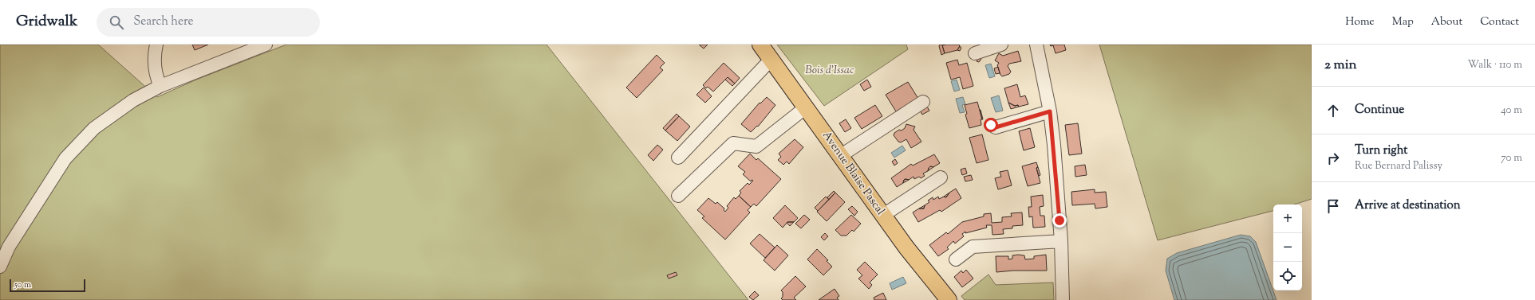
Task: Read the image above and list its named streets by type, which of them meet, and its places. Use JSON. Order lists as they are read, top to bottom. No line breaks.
{"streets":{"main road":["Avenue Blaise Pascal"]},"parks":["Bois d'Issac"],"scale_bar":"50 m","page":{"header":"Gridwalk","search":"Search here","nav":["Home","Map","About","Contact"],"heading":["2 min","Walk · 110 m"],"list":[["Continue","40 m"],["Turn right","Rue Bernard Palissy","70 m"],"Arrive at destination"],"map_buttons":["+","−"],"scale":"50 m"}}
